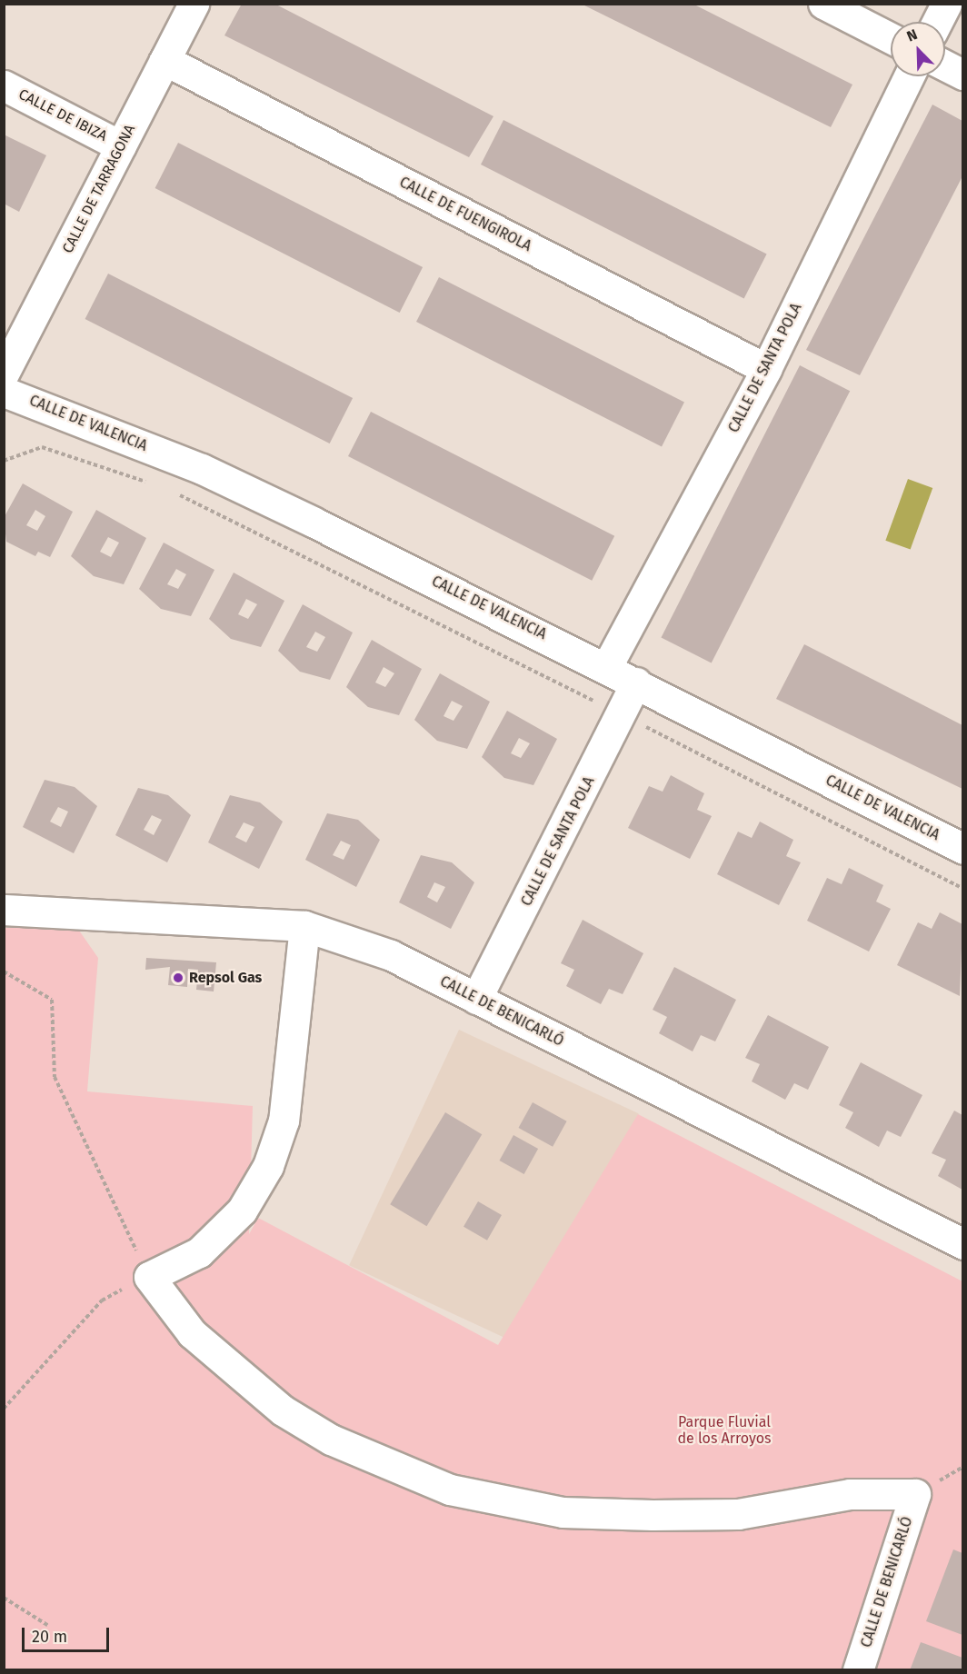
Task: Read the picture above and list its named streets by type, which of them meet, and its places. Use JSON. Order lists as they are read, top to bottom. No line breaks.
{"streets":{"street":["CALLE DE IBIZA","CALLE DE TARRAGONA","CALLE DE FUENGIROLA","CALLE DE SANTA POLA","CALLE DE VALENCIA","CALLE DE BENICARLÓ"]},"crossings":[["CALLE DE IBIZA","CALLE DE TARRAGONA"],["CALLE DE TARRAGONA","CALLE DE FUENGIROLA"],["CALLE DE FUENGIROLA","CALLE DE SANTA POLA"],["CALLE DE SANTA POLA","CALLE DE VALENCIA"],["CALLE DE SANTA POLA","CALLE DE BENICARLÓ"]],"parks":["Parque Fluvial de los Arroyos"],"places":["Repsol Gas"],"scale_bar":"20 m","north":"top left"}
